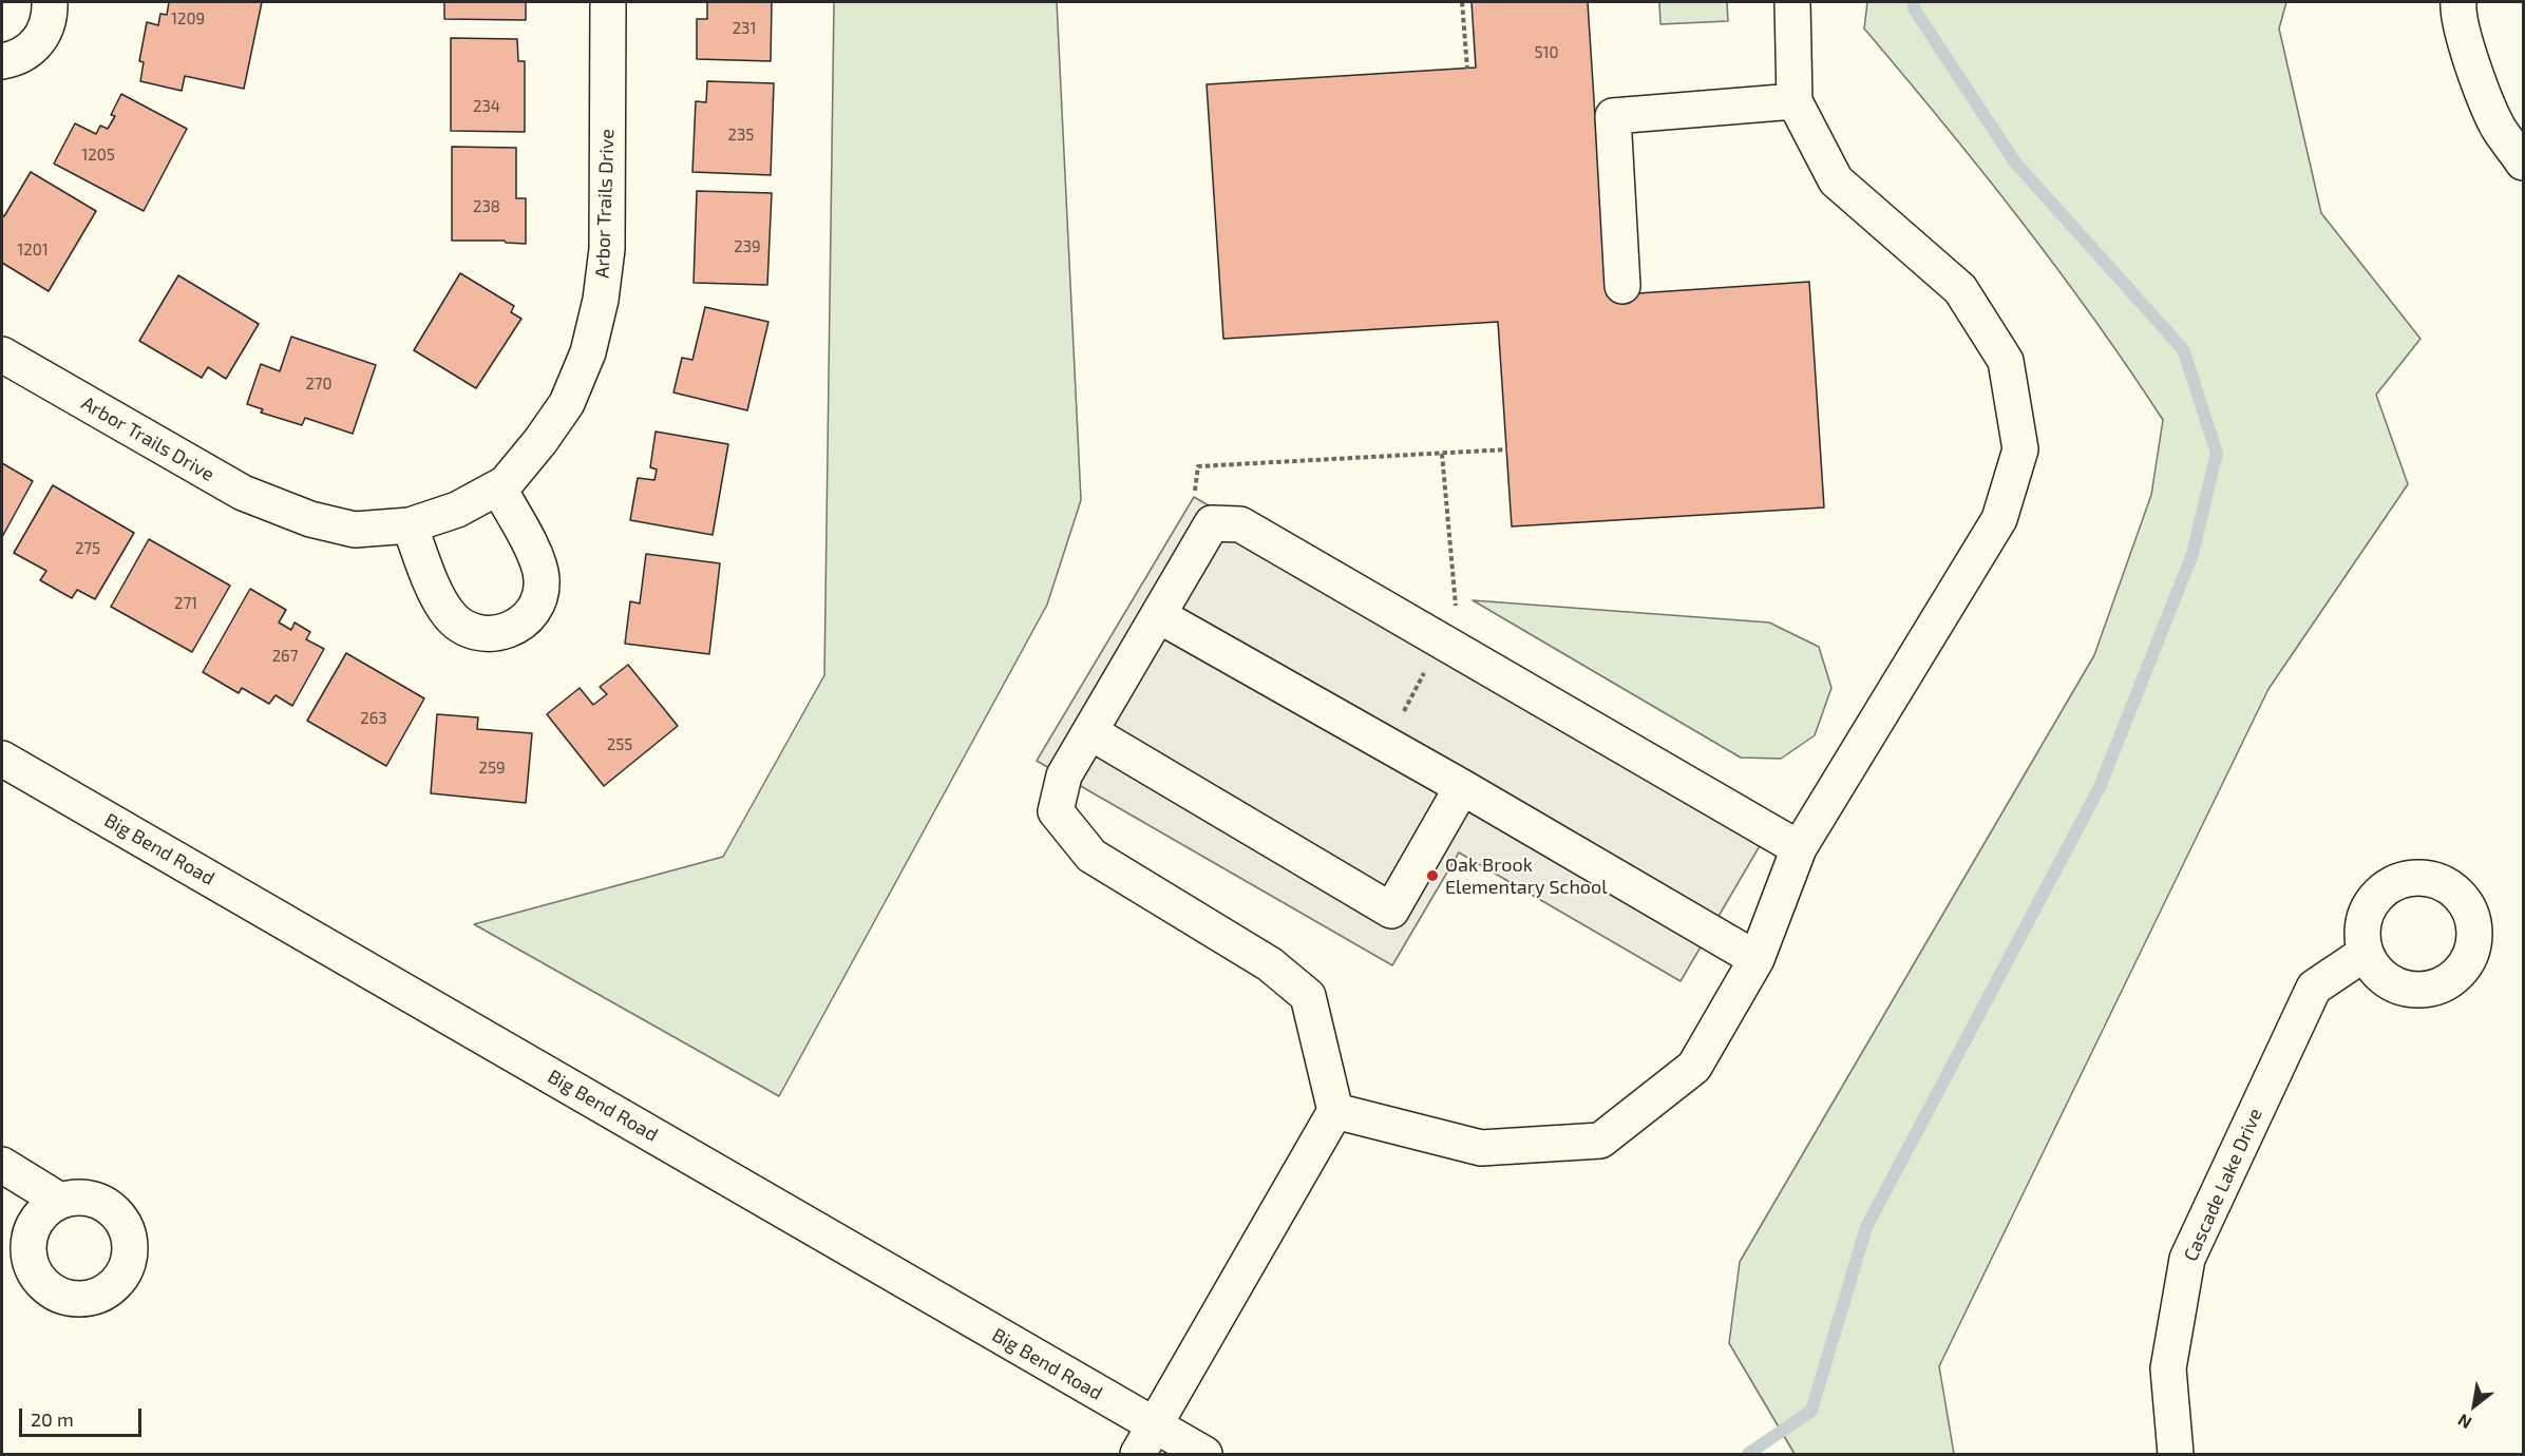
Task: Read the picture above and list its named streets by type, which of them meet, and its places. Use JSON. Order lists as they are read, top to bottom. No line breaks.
{"streets":{"street":["Arbor Trails Drive","Big Bend Road","Cascade Lake Drive"]},"places":["Oak Brook Elementary School"],"house_numbers":["1209","231","510","234","235","1205","238","239","1201","270","275","271","267","263","255","259"],"scale_bar":"20 m","north":"bottom left"}
